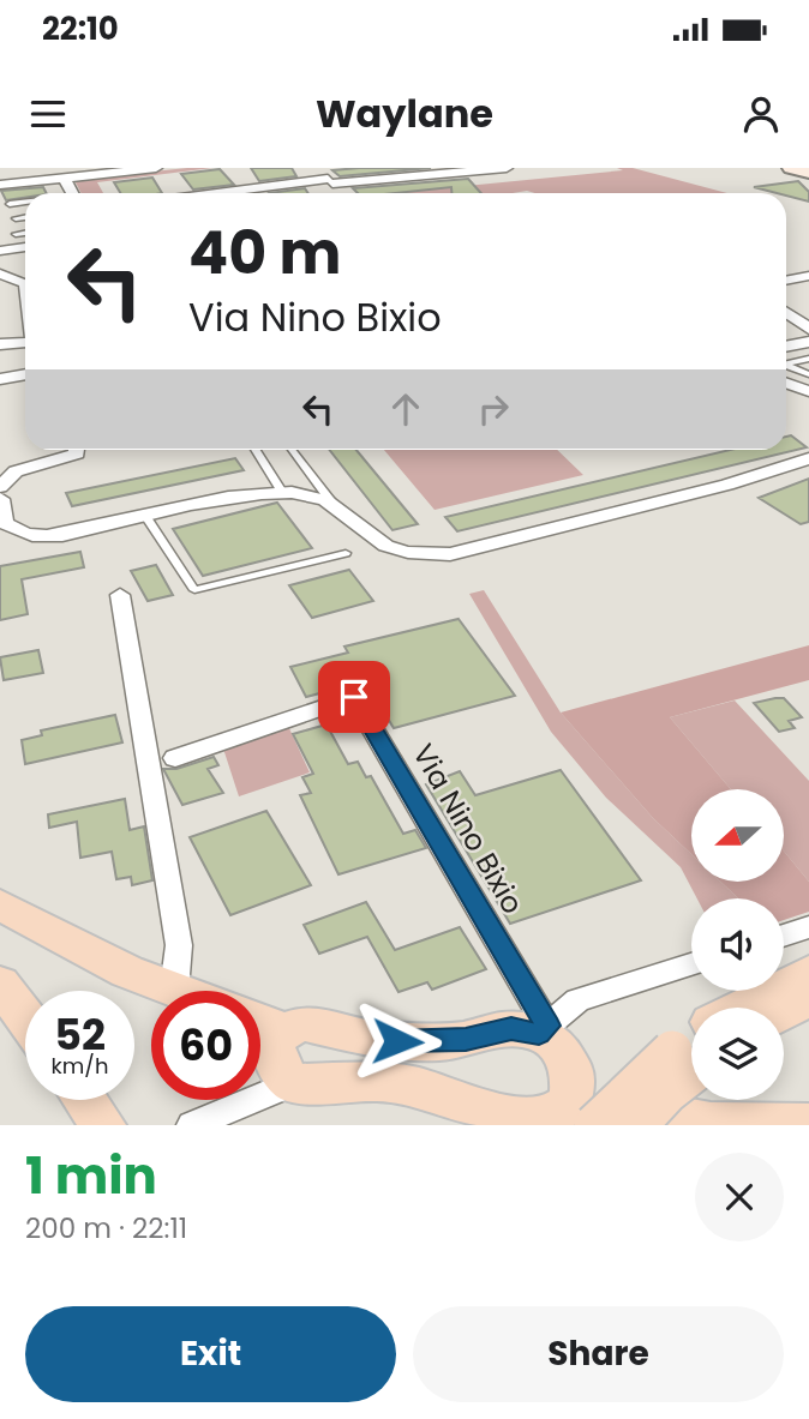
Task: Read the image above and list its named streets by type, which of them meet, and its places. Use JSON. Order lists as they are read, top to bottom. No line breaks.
{"streets":{"street":["Via Nino Bixio"]},"north":"left","page":{"status":"22:10","header":"Waylane","turn":["40 m","Via Nino Bixio"],"speed":"52 km/h","limit":"60","heading":["1 min","200 m · 22:11"],"buttons":["Exit","Share"]}}
